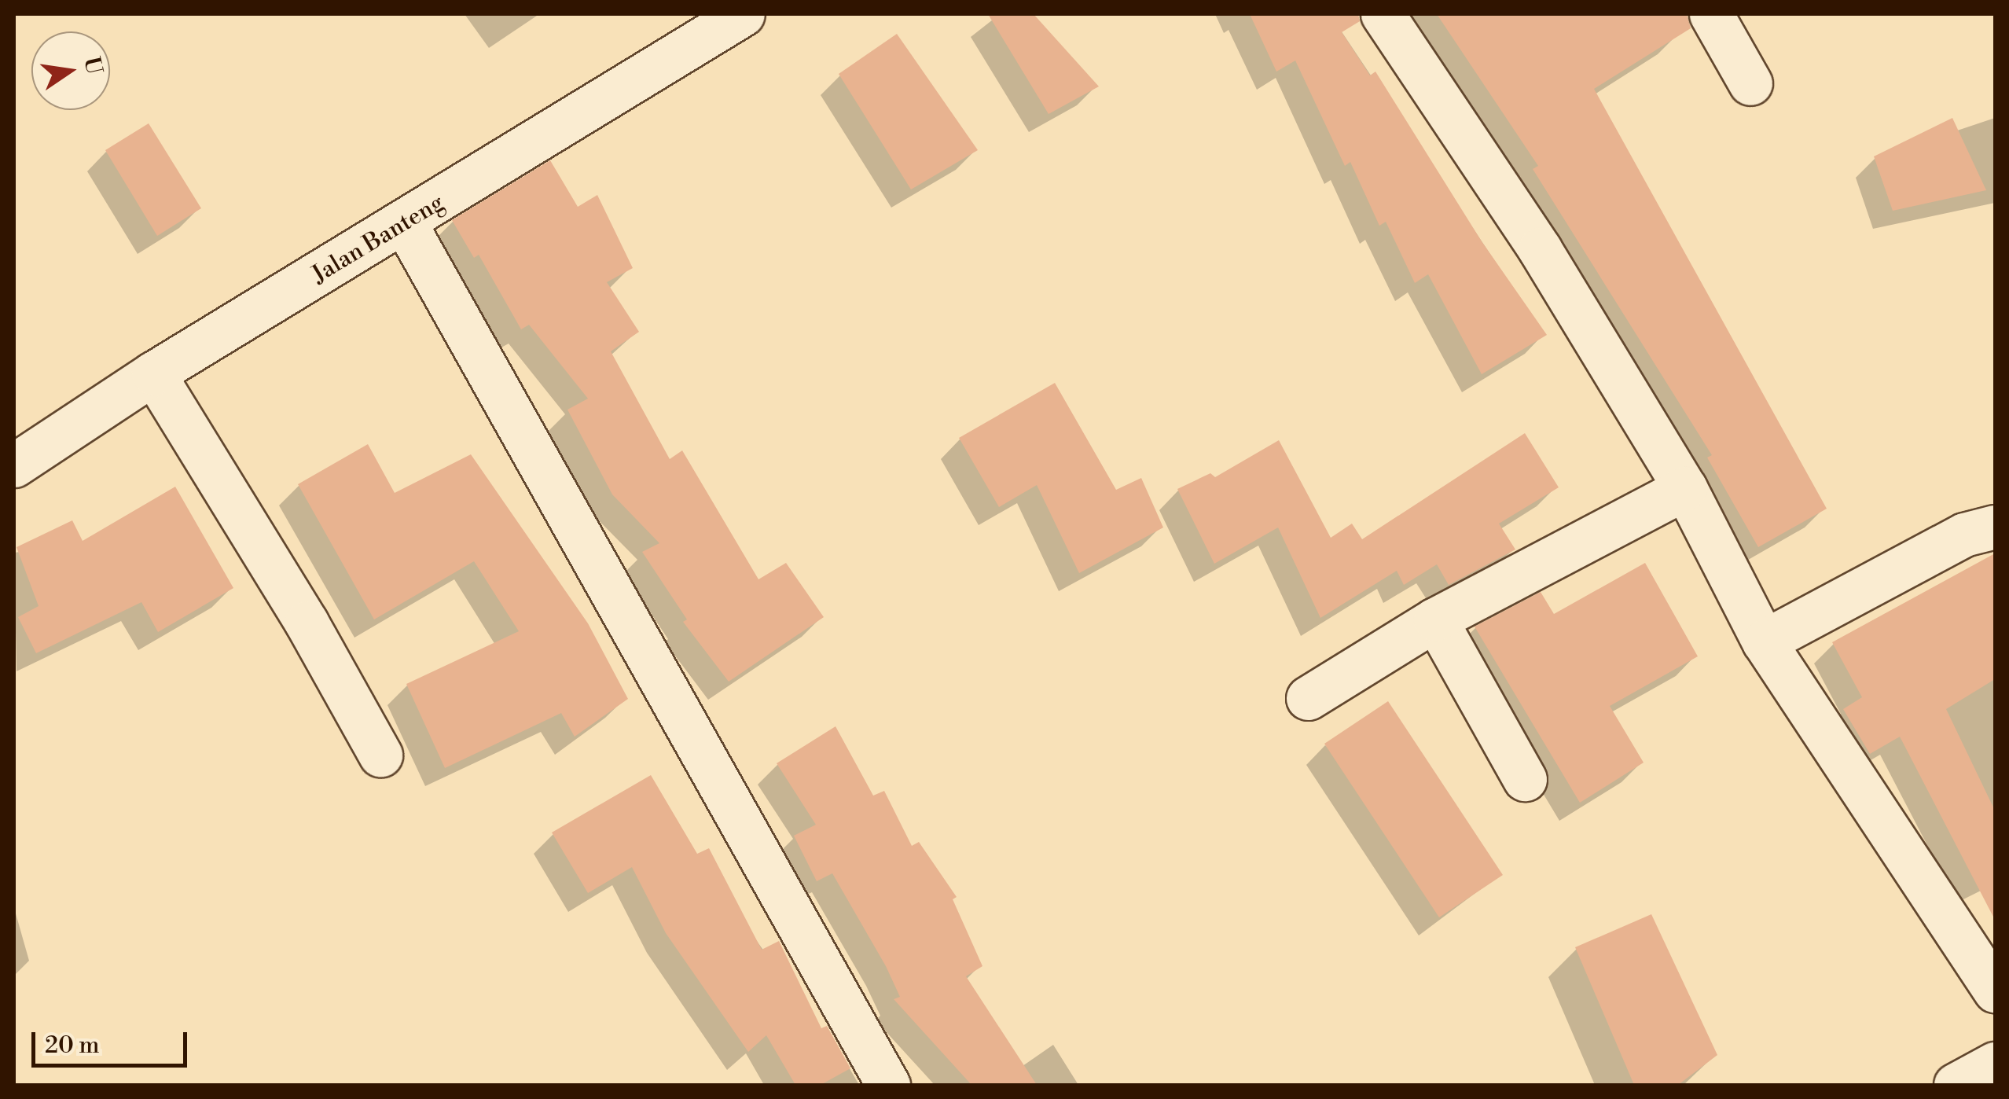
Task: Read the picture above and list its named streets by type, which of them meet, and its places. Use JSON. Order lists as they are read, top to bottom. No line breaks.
{"streets":{"street":["Jalan Banteng"]},"scale_bar":"20 m","north":"right"}
